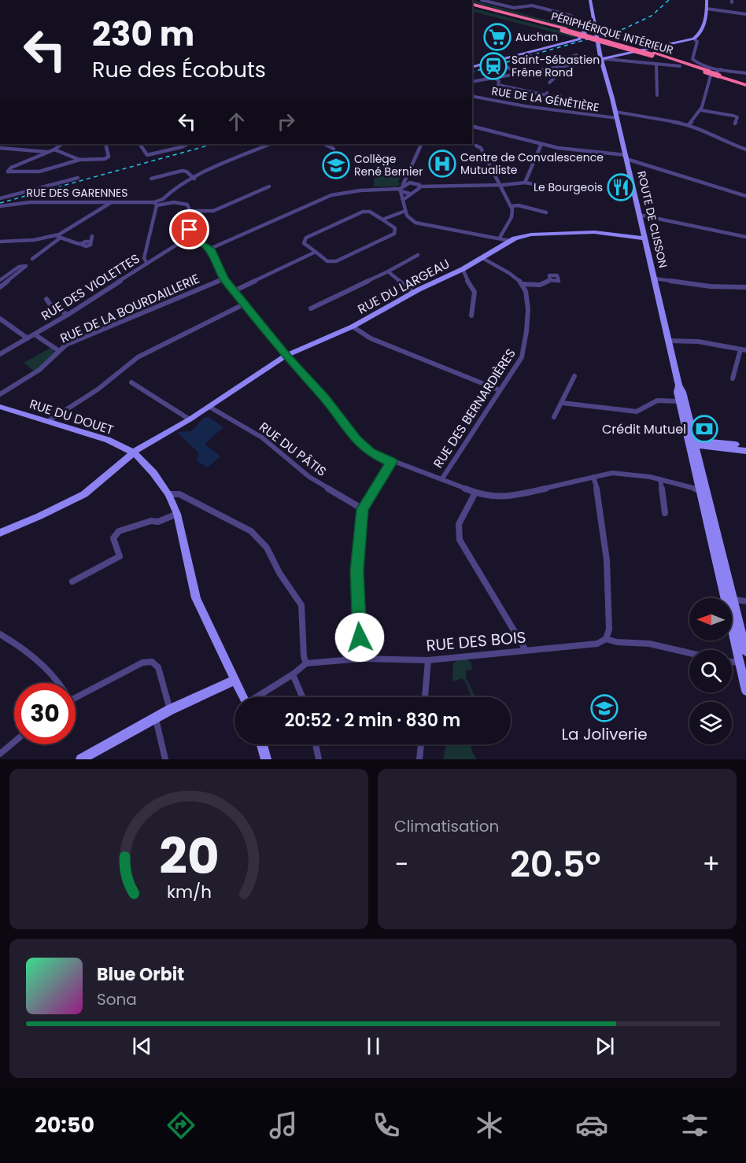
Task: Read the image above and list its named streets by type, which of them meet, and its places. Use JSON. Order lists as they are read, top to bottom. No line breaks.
{"streets":{"highway":["PÉRIPHÉRIQUE INTÉRIEUR"],"main road":["ROUTE DE CLISSON","RUE DU LARGEAU","RUE DU DOUET"],"street":["RUE DE LA GÉNÊTIÈRE","RUE DES GARENNES","RUE DES VIOLETTES","RUE DE LA BOURDAILLERIE","RUE DES BERNARDIÈRES","RUE DU PÂTIS","RUE DES BOIS"]},"crossings":[["RUE DE LA GÉNÊTIÈRE","ROUTE DE CLISSON"],["ROUTE DE CLISSON","RUE DU LARGEAU"],["RUE DU LARGEAU","RUE DU DOUET"],["RUE DU LARGEAU","RUE DU PÂTIS"]],"places":{"supermarket":["Auchan"],"station":["Saint-Sébastien Frêne Rond"],"hospital":["Centre de Convalescence Mutualiste"],"school or university":["Collège René Bernier","La Joliverie"],"restaurant":["Le Bourgeois"],"bank":["Crédit Mutuel"]},"north":"left","page":{"turn":["230 m","Rue des Écobuts"],"limit":"30","trip":"20:52 · 2 min · 830 m","tile":"Climatisation","heat":["−","20.5°","+"],"song":["Blue Orbit","Sona"],"tabs":"20:50","gauge":["20","km/h"]}}
